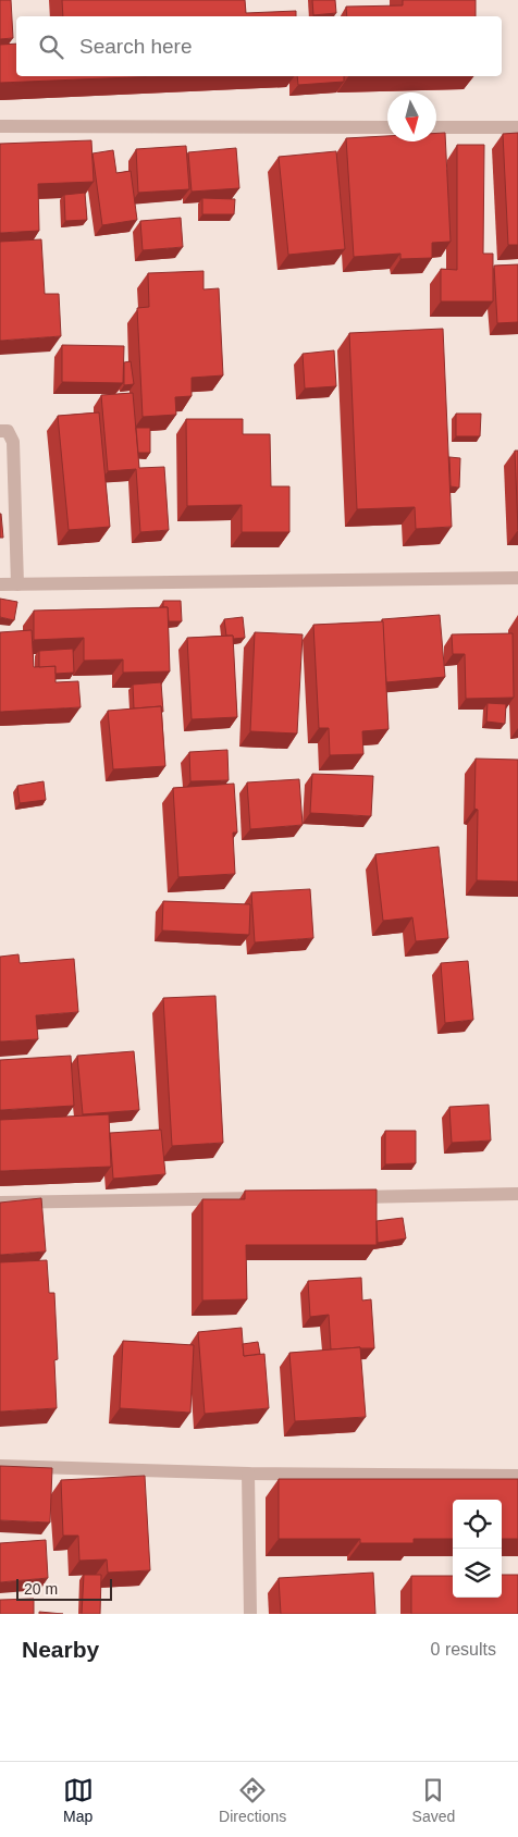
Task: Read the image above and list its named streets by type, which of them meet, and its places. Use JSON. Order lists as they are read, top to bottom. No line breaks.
{"scale_bar":"20 m","north":"bottom","page":{"search":"Search here","scale":"20 m","heading":["Nearby","0 results"],"nav":["Map","Directions","Saved"]}}
